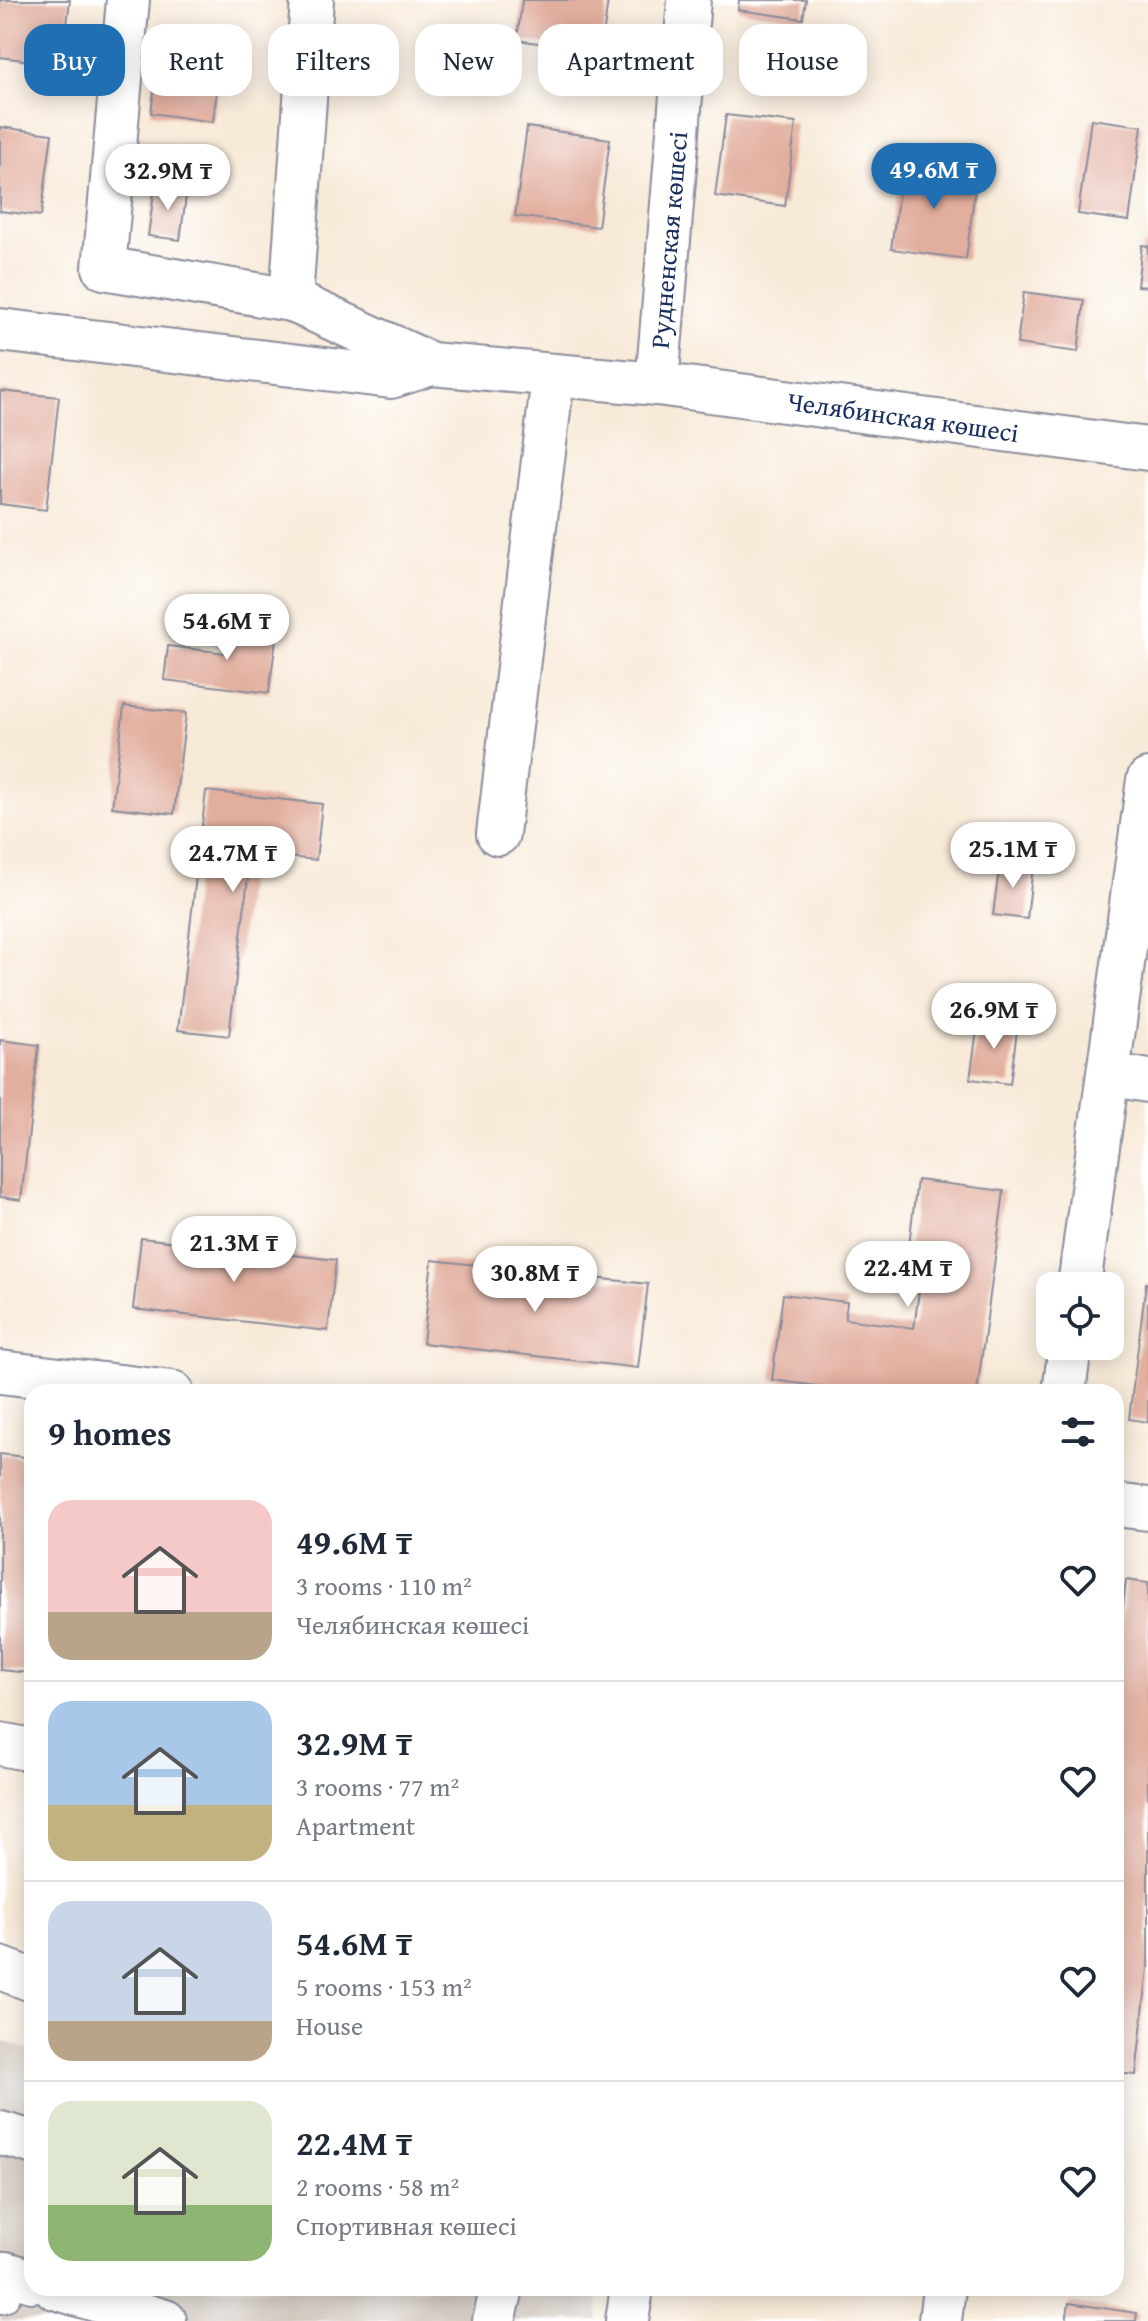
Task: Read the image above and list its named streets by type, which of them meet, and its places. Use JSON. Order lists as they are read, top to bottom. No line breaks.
{"streets":{"street":["Рудненская көшесі","Челябинская көшесі"]},"crossings":[["Рудненская көшесі","Челябинская көшесі"]],"page":{"chip":["Buy","Rent","Filters","New","Apartment","House"],"price":["49.6M ₸","32.9M ₸","54.6M ₸","25.1M ₸","24.7M ₸","26.9M ₸","21.3M ₸","22.4M ₸","30.8M ₸"],"heading":"9 homes","list":[{"name":"49.6M ₸","note":"3 rooms · 110 m² · Челябинская көшесі"},{"name":"32.9M ₸","note":"3 rooms · 77 m² · Apartment"},{"name":"54.6M ₸","note":"5 rooms · 153 m² · House"},{"name":"22.4M ₸","note":"2 rooms · 58 m² · Спортивная көшесі"}]}}
